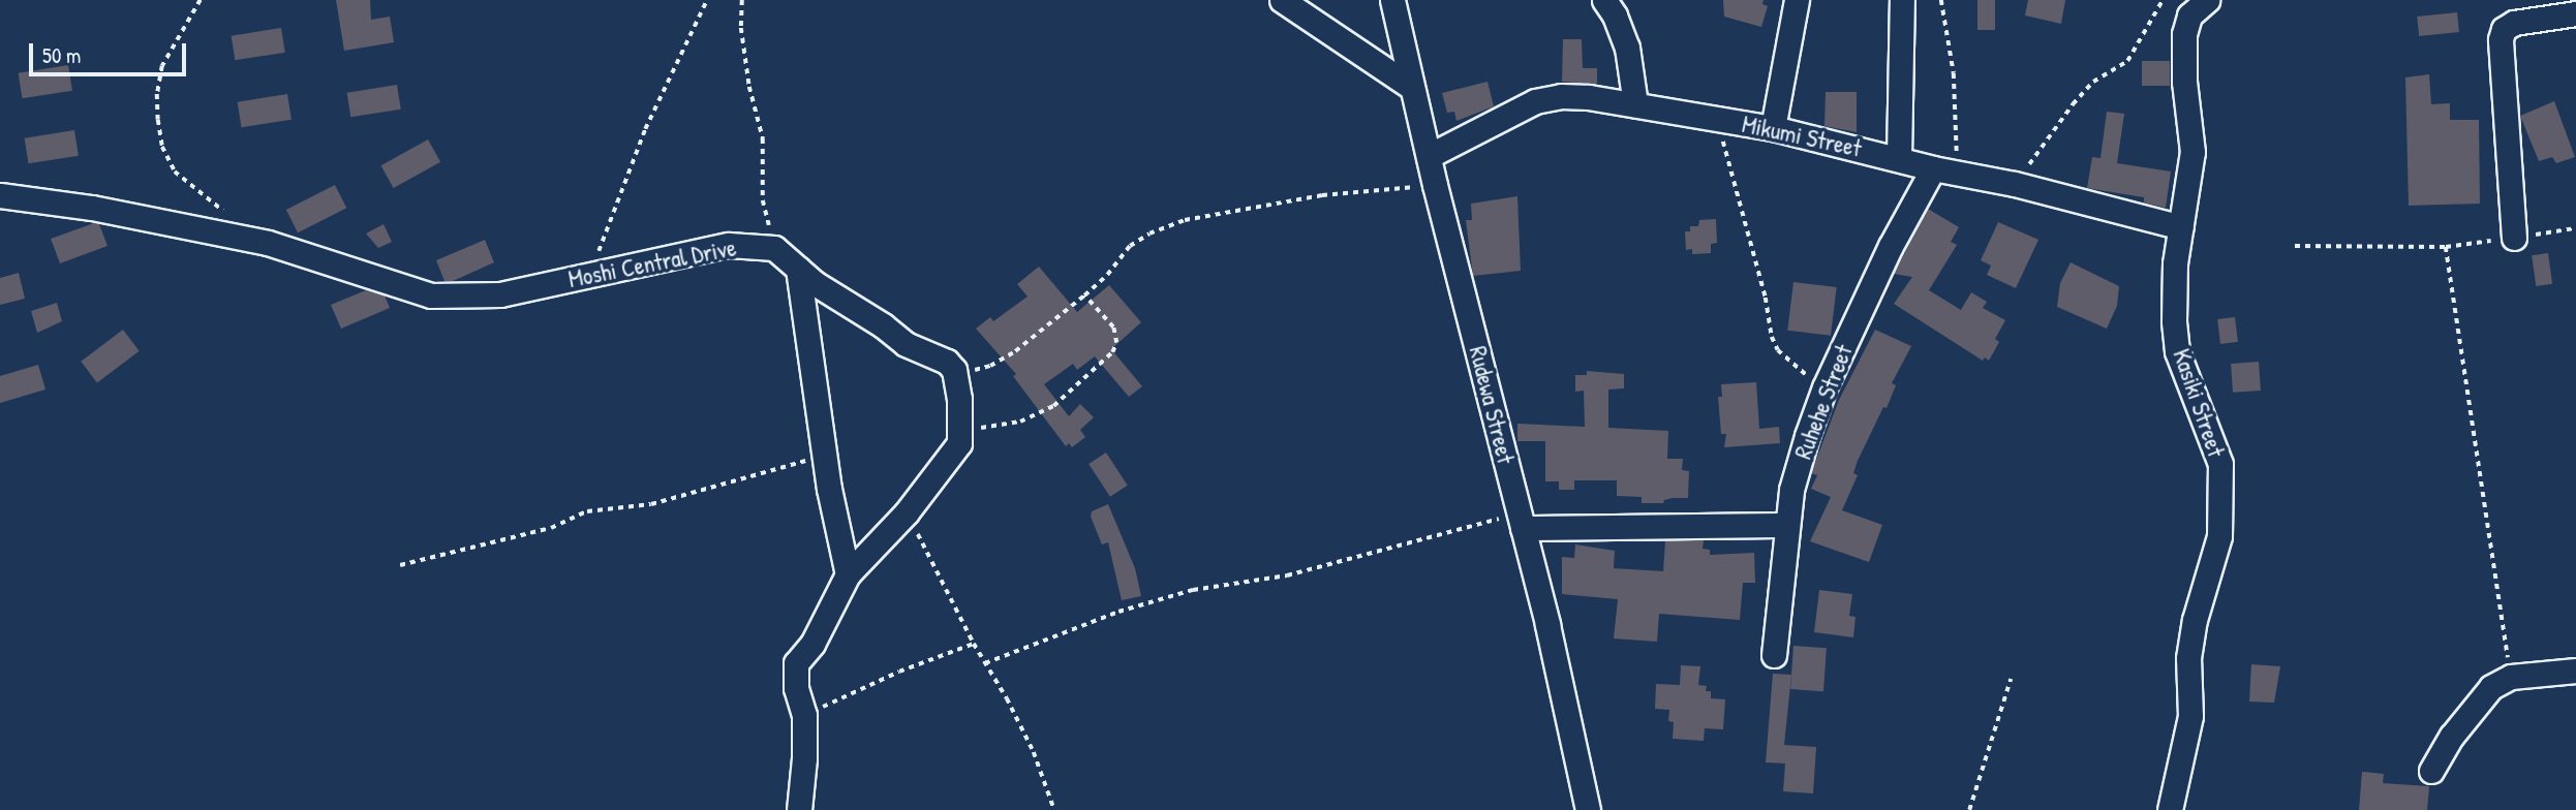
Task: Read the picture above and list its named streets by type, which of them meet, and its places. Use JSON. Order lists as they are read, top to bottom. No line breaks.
{"streets":{"street":["Mikumi Street","Moshi Central Drive","Ruhehe Street","Kasiki Street","Rudewa Street"]},"crossings":[["Mikumi Street","Ruhehe Street"],["Mikumi Street","Kasiki Street"],["Mikumi Street","Rudewa Street"]],"scale_bar":"50 m"}
